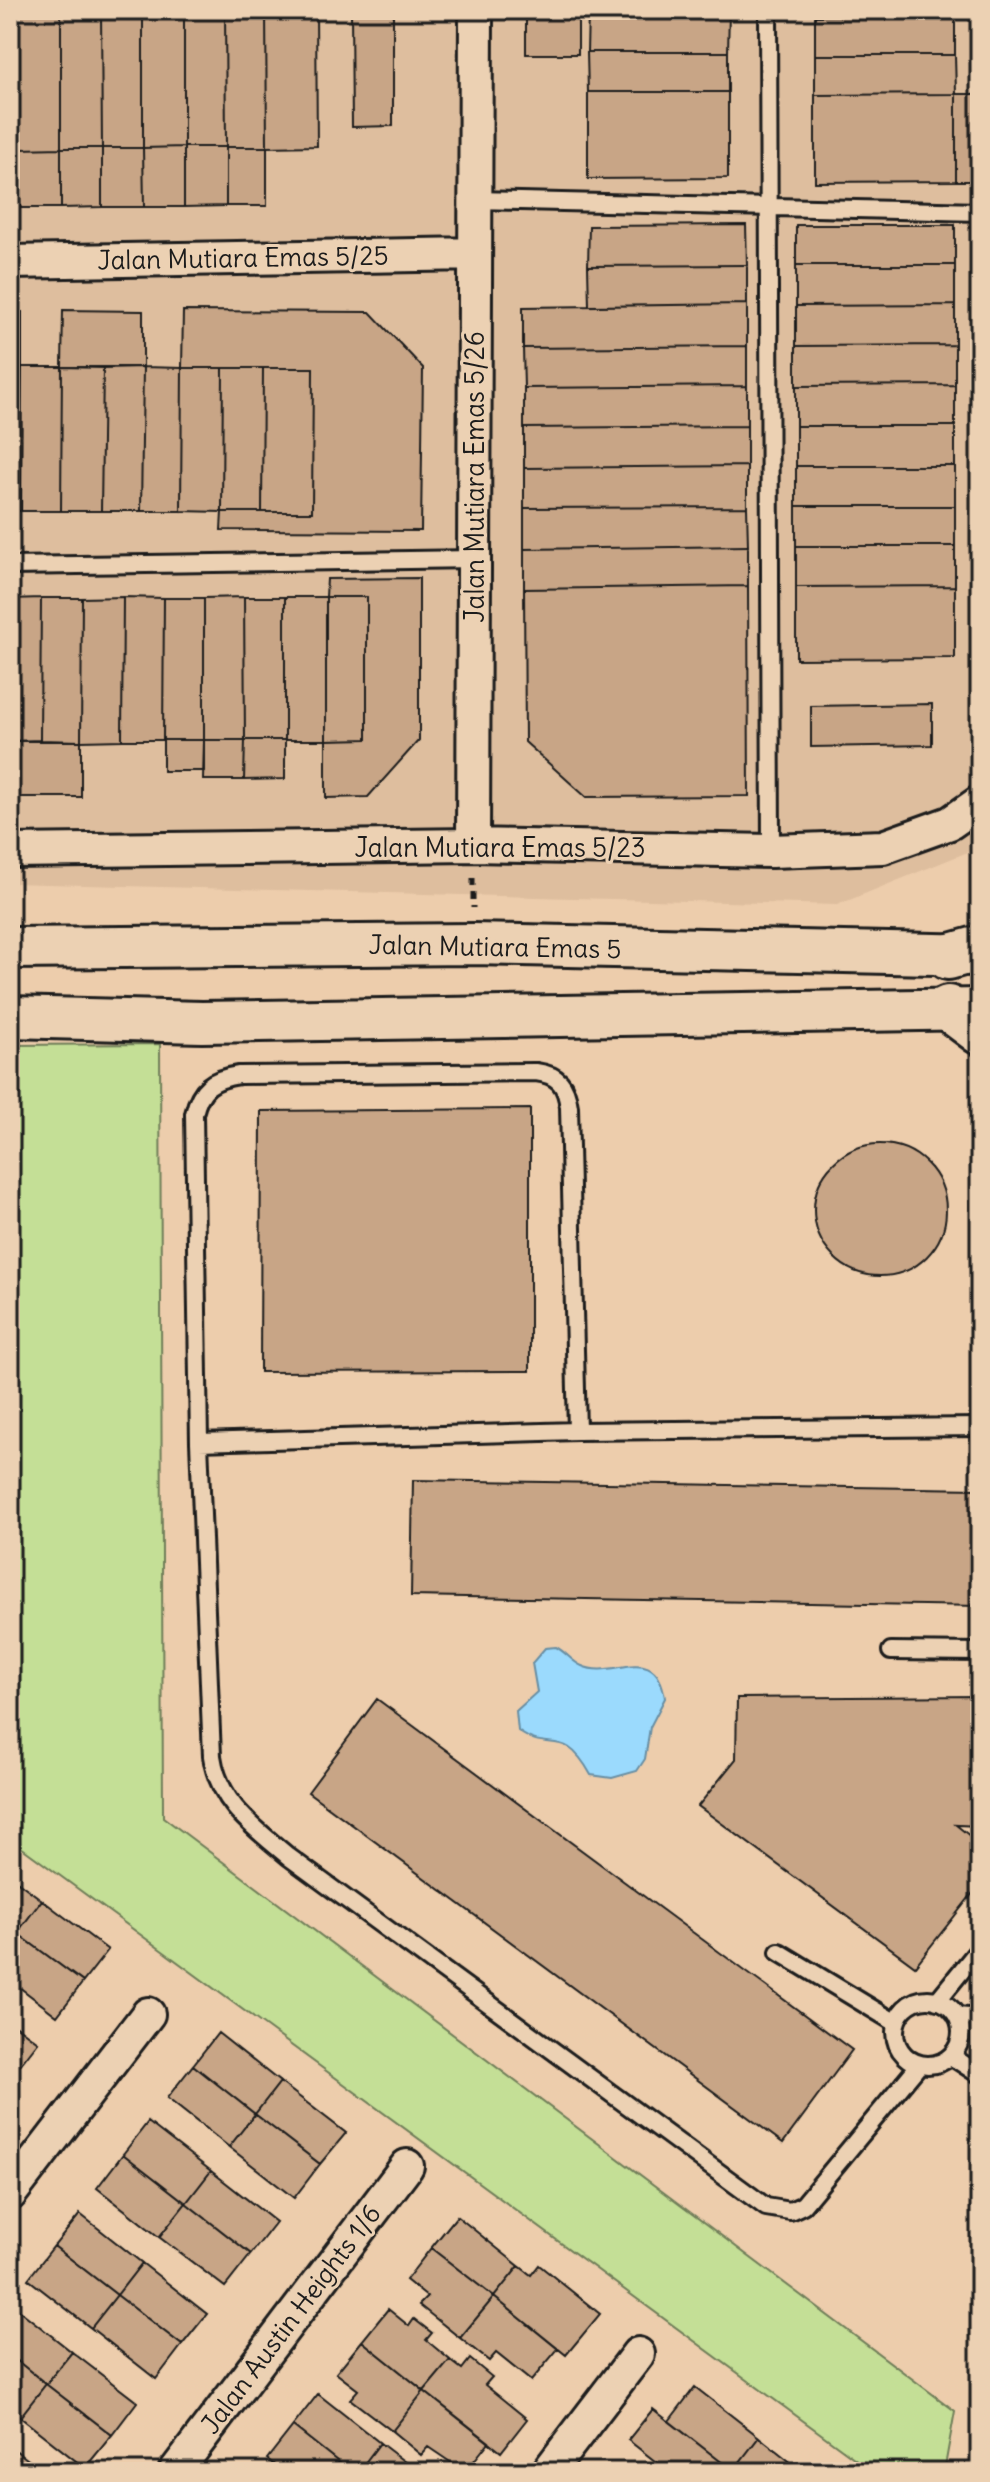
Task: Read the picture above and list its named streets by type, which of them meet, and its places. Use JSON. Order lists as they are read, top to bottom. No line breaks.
{"streets":{"street":["Jalan Mutiara Emas 5/25","Jalan Mutiara Emas 5/26","Jalan Mutiara Emas 5/23","Jalan Mutiara Emas 5","Jalan Austin Heights 1/6"]},"crossings":[["Jalan Mutiara Emas 5/25","Jalan Mutiara Emas 5/26"],["Jalan Mutiara Emas 5/26","Jalan Mutiara Emas 5/23"]]}
